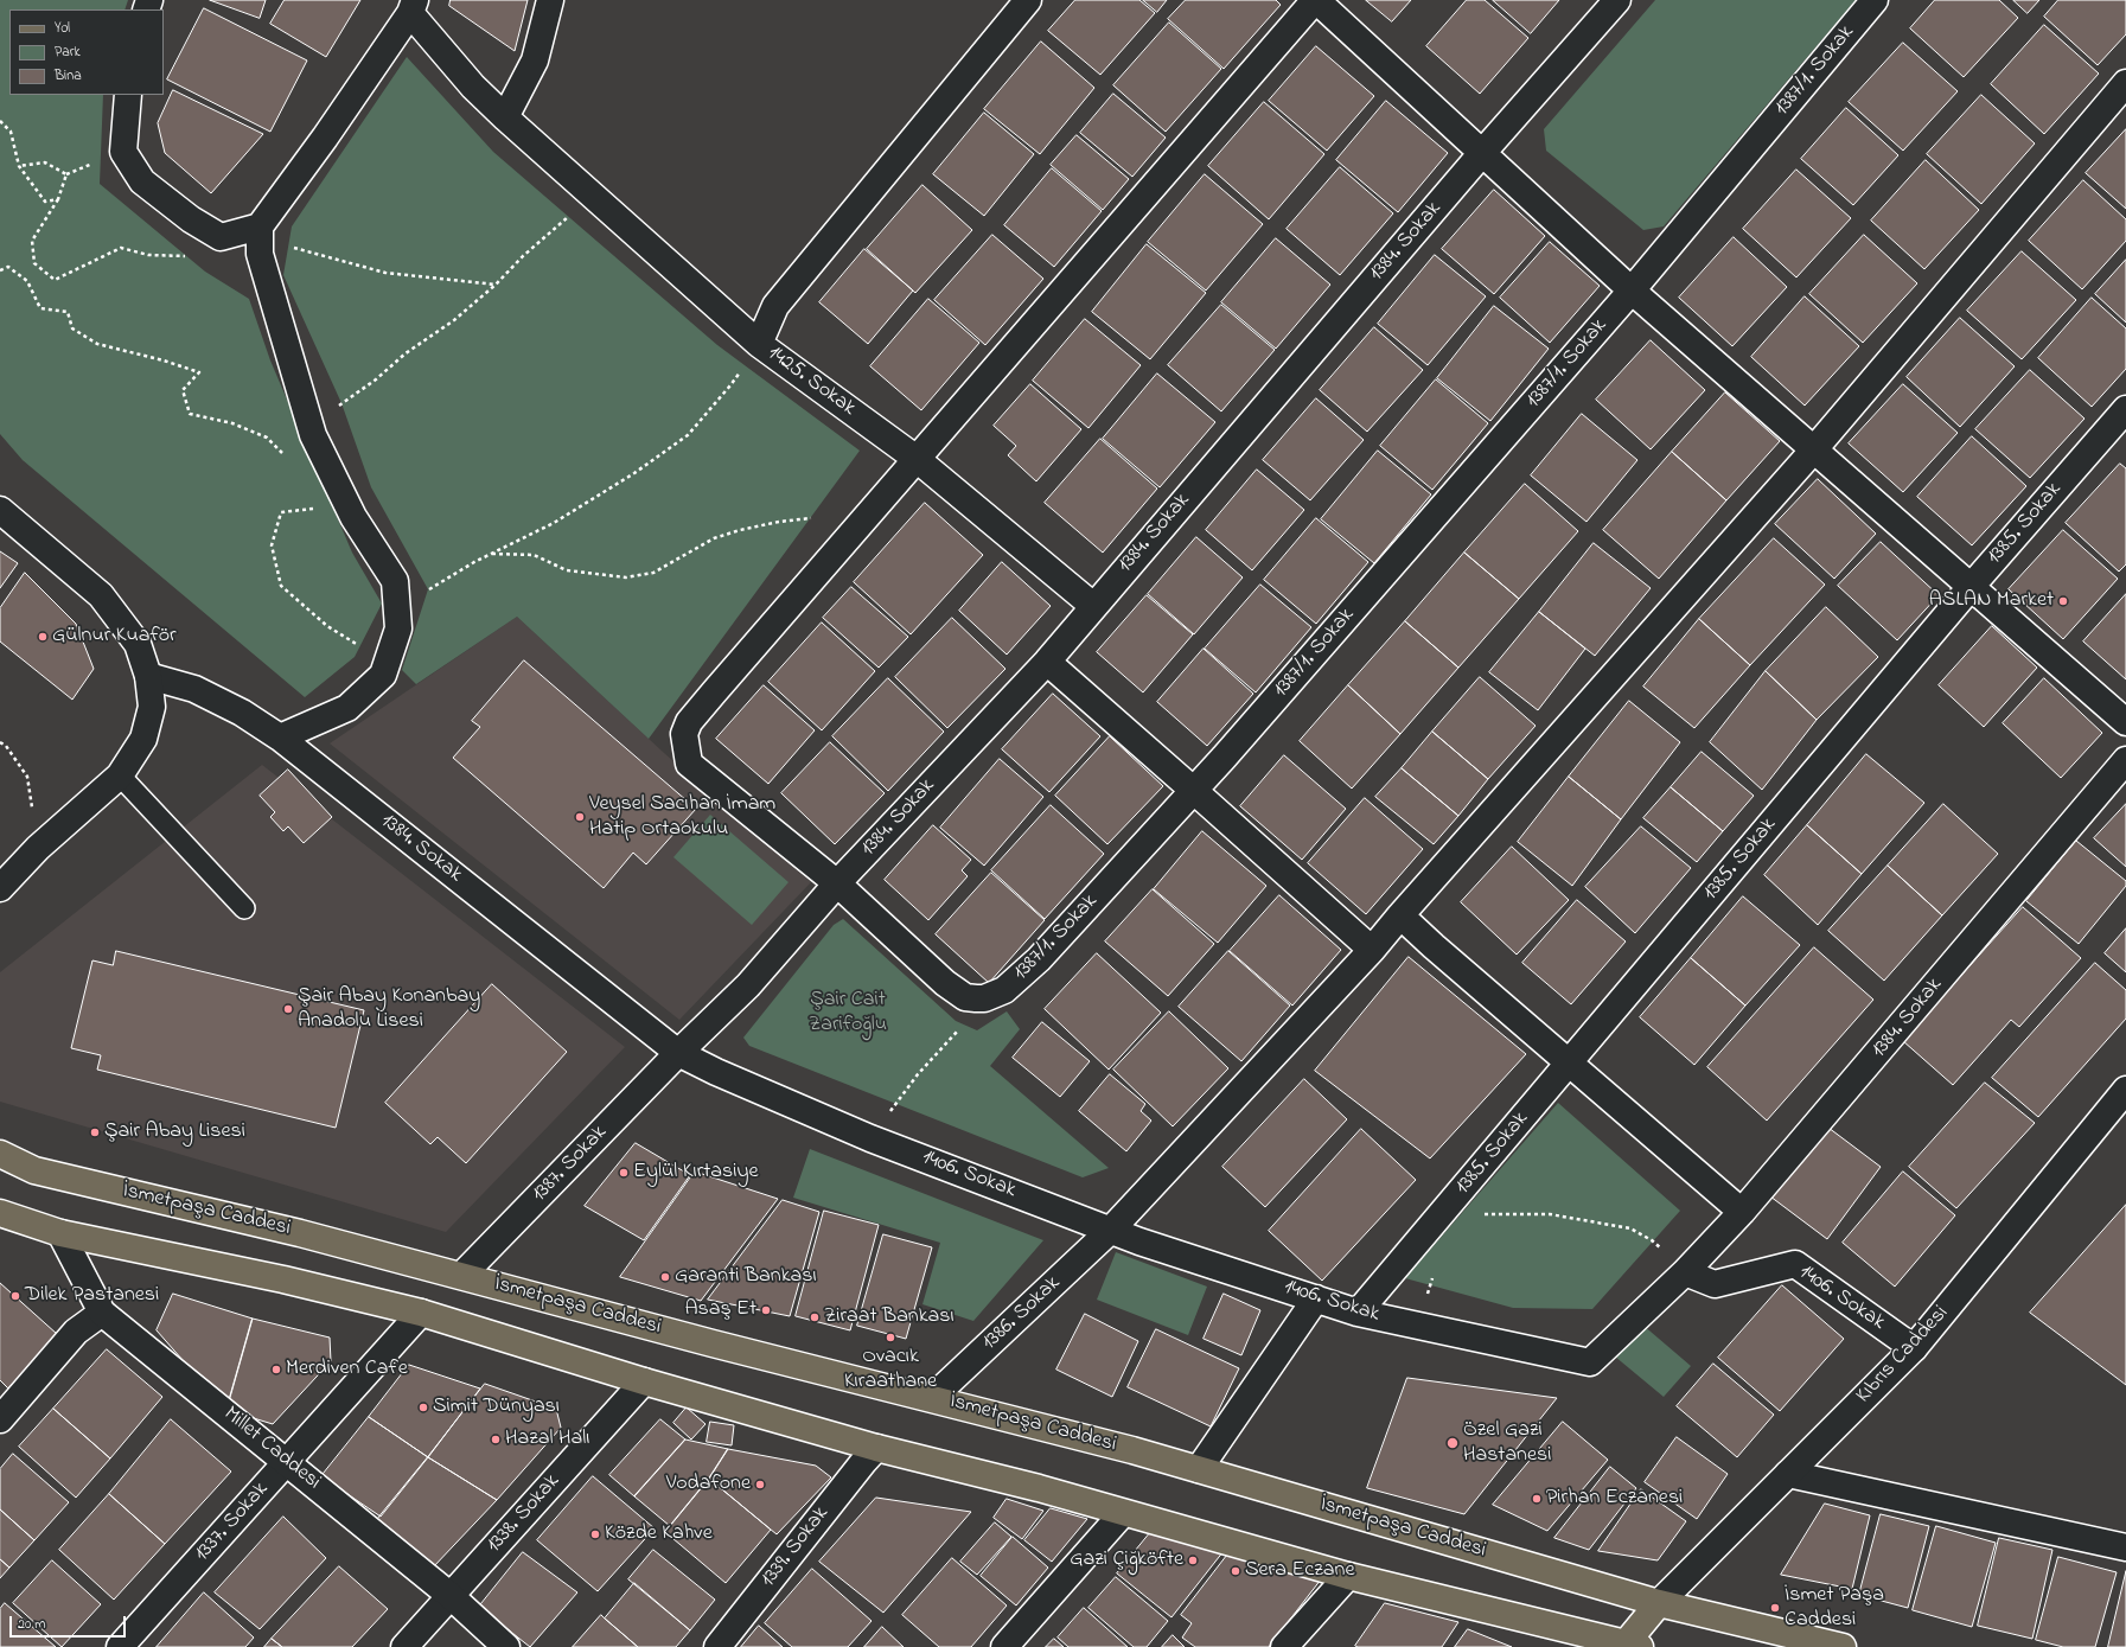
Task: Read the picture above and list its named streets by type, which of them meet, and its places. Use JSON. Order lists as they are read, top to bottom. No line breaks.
{"streets":{"main road":["İsmetpaşa Caddesi"],"street":["1387/1. Sokak","1384. Sokak","1425. Sokak","1385. Sokak","1387. Sokak","1406. Sokak","1386. Sokak","Kıbrıs Caddesi","Millet Caddesi","1338. Sokak","1337. Sokak","1339. Sokak"]},"crossings":[["1384. Sokak","1425. Sokak"],["1384. Sokak","1387. Sokak"],["1384. Sokak","1406. Sokak"],["1385. Sokak","1406. Sokak"],["1387. Sokak","İsmetpaşa Caddesi"],["1406. Sokak","1386. Sokak"],["1406. Sokak","Kıbrıs Caddesi"],["İsmetpaşa Caddesi","1386. Sokak"],["İsmetpaşa Caddesi","Kıbrıs Caddesi"],["Millet Caddesi","1338. Sokak"],["Millet Caddesi","1337. Sokak"]],"parks":["Şair Cait Zarifoğlu"],"places":["ASLAN Market","Gülnur Kuaför","Veysel Sacıhan İmam Hatip Ortaokulu","Şair Abay Konanbay Anadolu Lisesi","Şair Abay Lisesi","Eylül Kırtasiye","Garanti Bankası","Dilek Pastanesi","Asaş Et","Ziraat Bankası","Ovacık Kıraathane","Merdiven Cafe","Simit Dünyası","Hazal Halı","Özel Gazi Hastanesi","Vodafone","Pirhan Eczanesi","Közde Kahve","Gazi Çiğköfte","Sera Eczane","İsmet Paşa Caddesi"],"legend":["Yol","Park","Bina"],"scale_bar":"20 m"}
